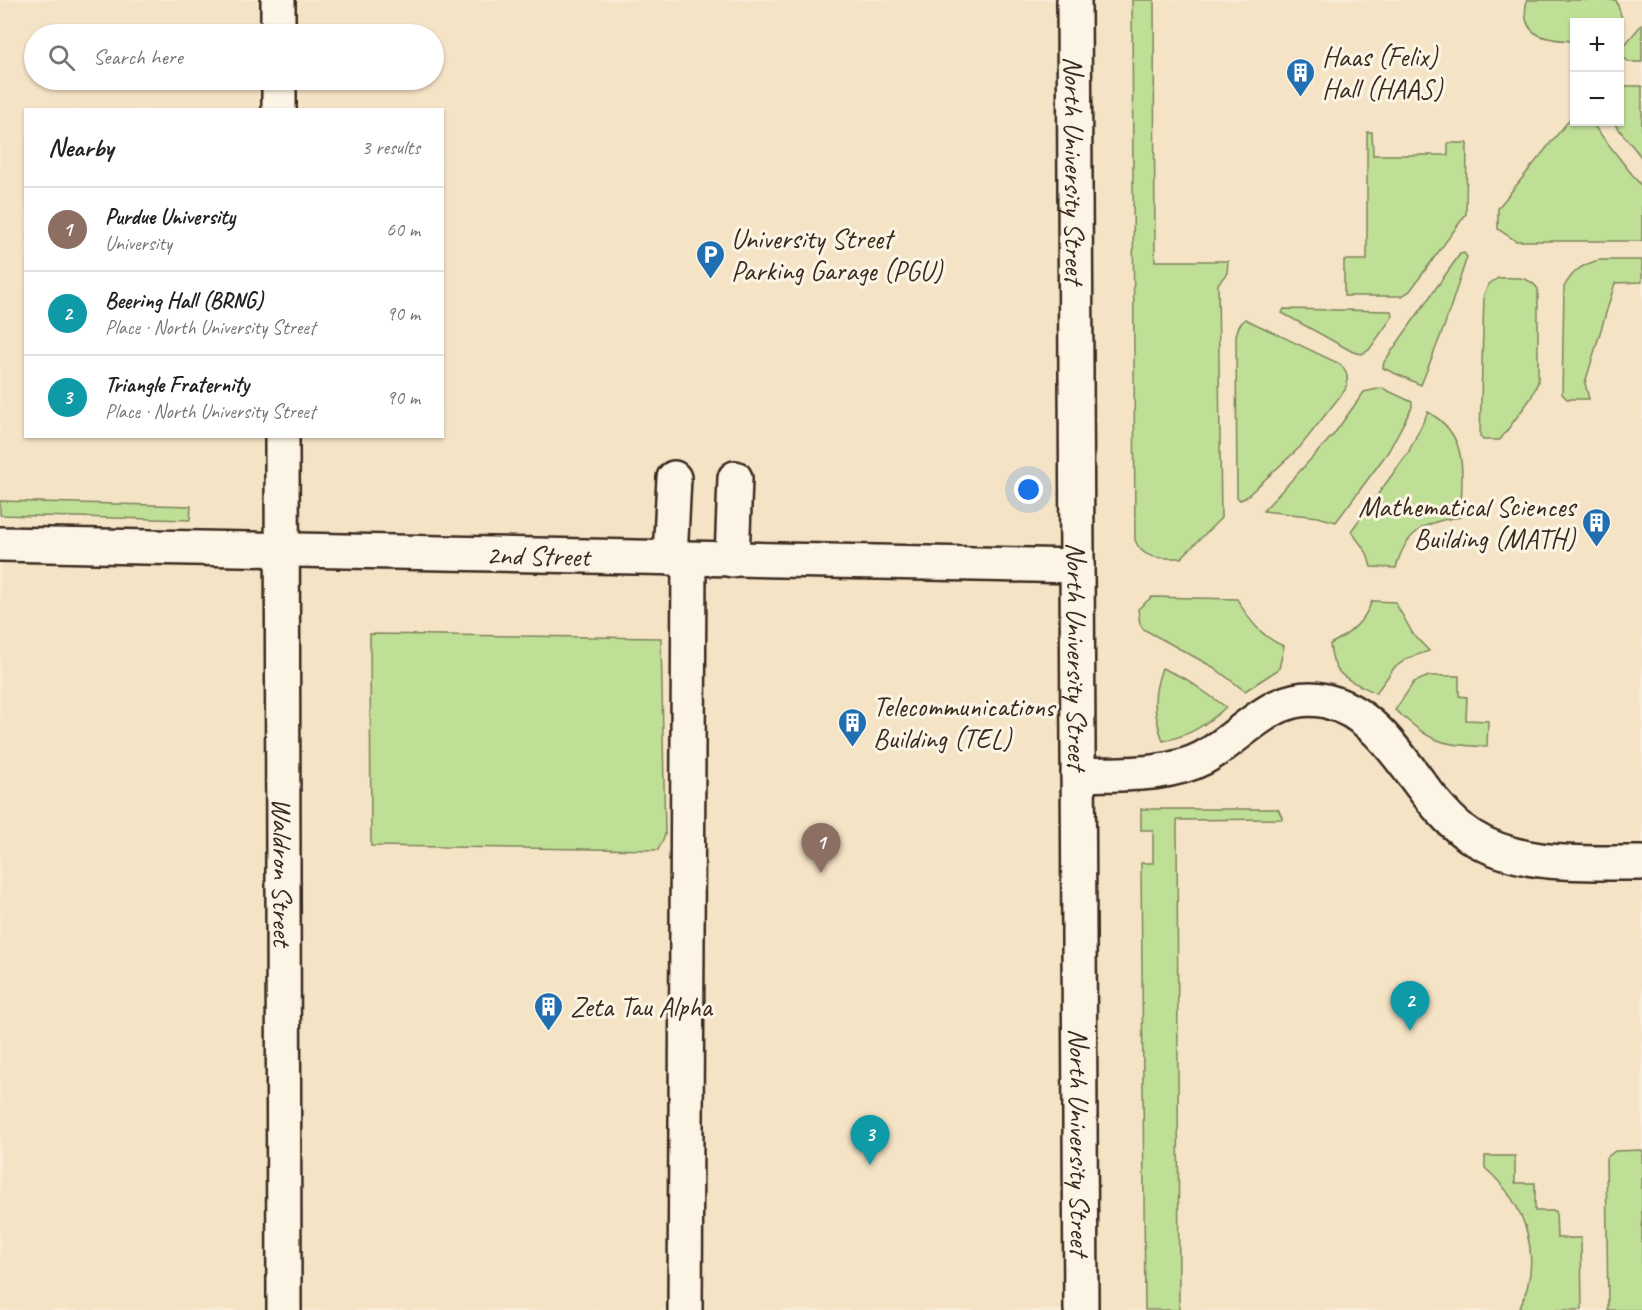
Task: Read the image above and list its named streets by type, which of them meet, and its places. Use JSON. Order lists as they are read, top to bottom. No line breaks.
{"streets":{"street":["North University Street","2nd Street","Waldron Street"]},"crossings":[["North University Street","2nd Street"],["2nd Street","Waldron Street"]],"places":{"building":["Haas (Felix) Hall (HAAS)","Mathematical Sciences Building (MATH)","Telecommunications Building (TEL)","Zeta Tau Alpha"],"parking":["University Street Parking Garage (PGU)"]},"page":{"map_buttons":["+","−"],"search":"Search here","heading":["Nearby","3 results"],"list":[{"mark":"1","name":"Purdue University","note":"University","value":"60 m"},{"mark":"2","name":"Beering Hall (BRNG)","note":"Place · North University Street","value":"90 m"},{"mark":"3","name":"Triangle Fraternity","note":"Place · North University Street","value":"90 m"}],"pins":["1","2","3"]}}
